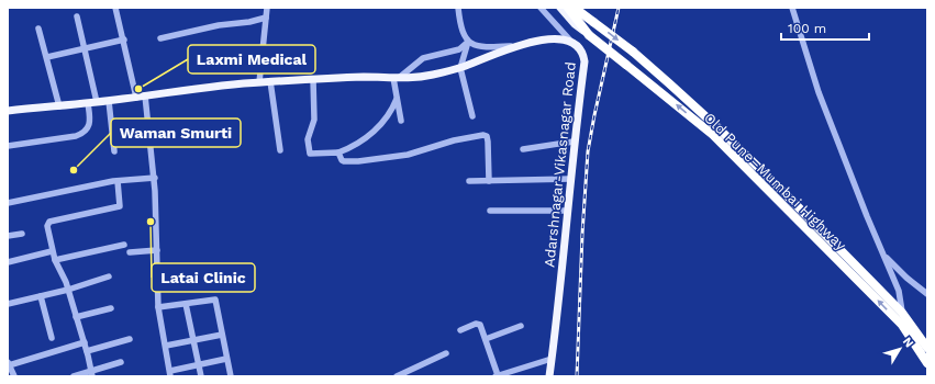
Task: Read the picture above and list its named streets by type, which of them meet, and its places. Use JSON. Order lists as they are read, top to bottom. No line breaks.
{"streets":{"highway":["Old Pune–Mumbai Highway"],"main road":["Adarshnagar-Vikasnagar Road"]},"places":["Laxmi Medical","Waman Smurti","Latai Clinic"],"scale_bar":"100 m","north":"top right"}
